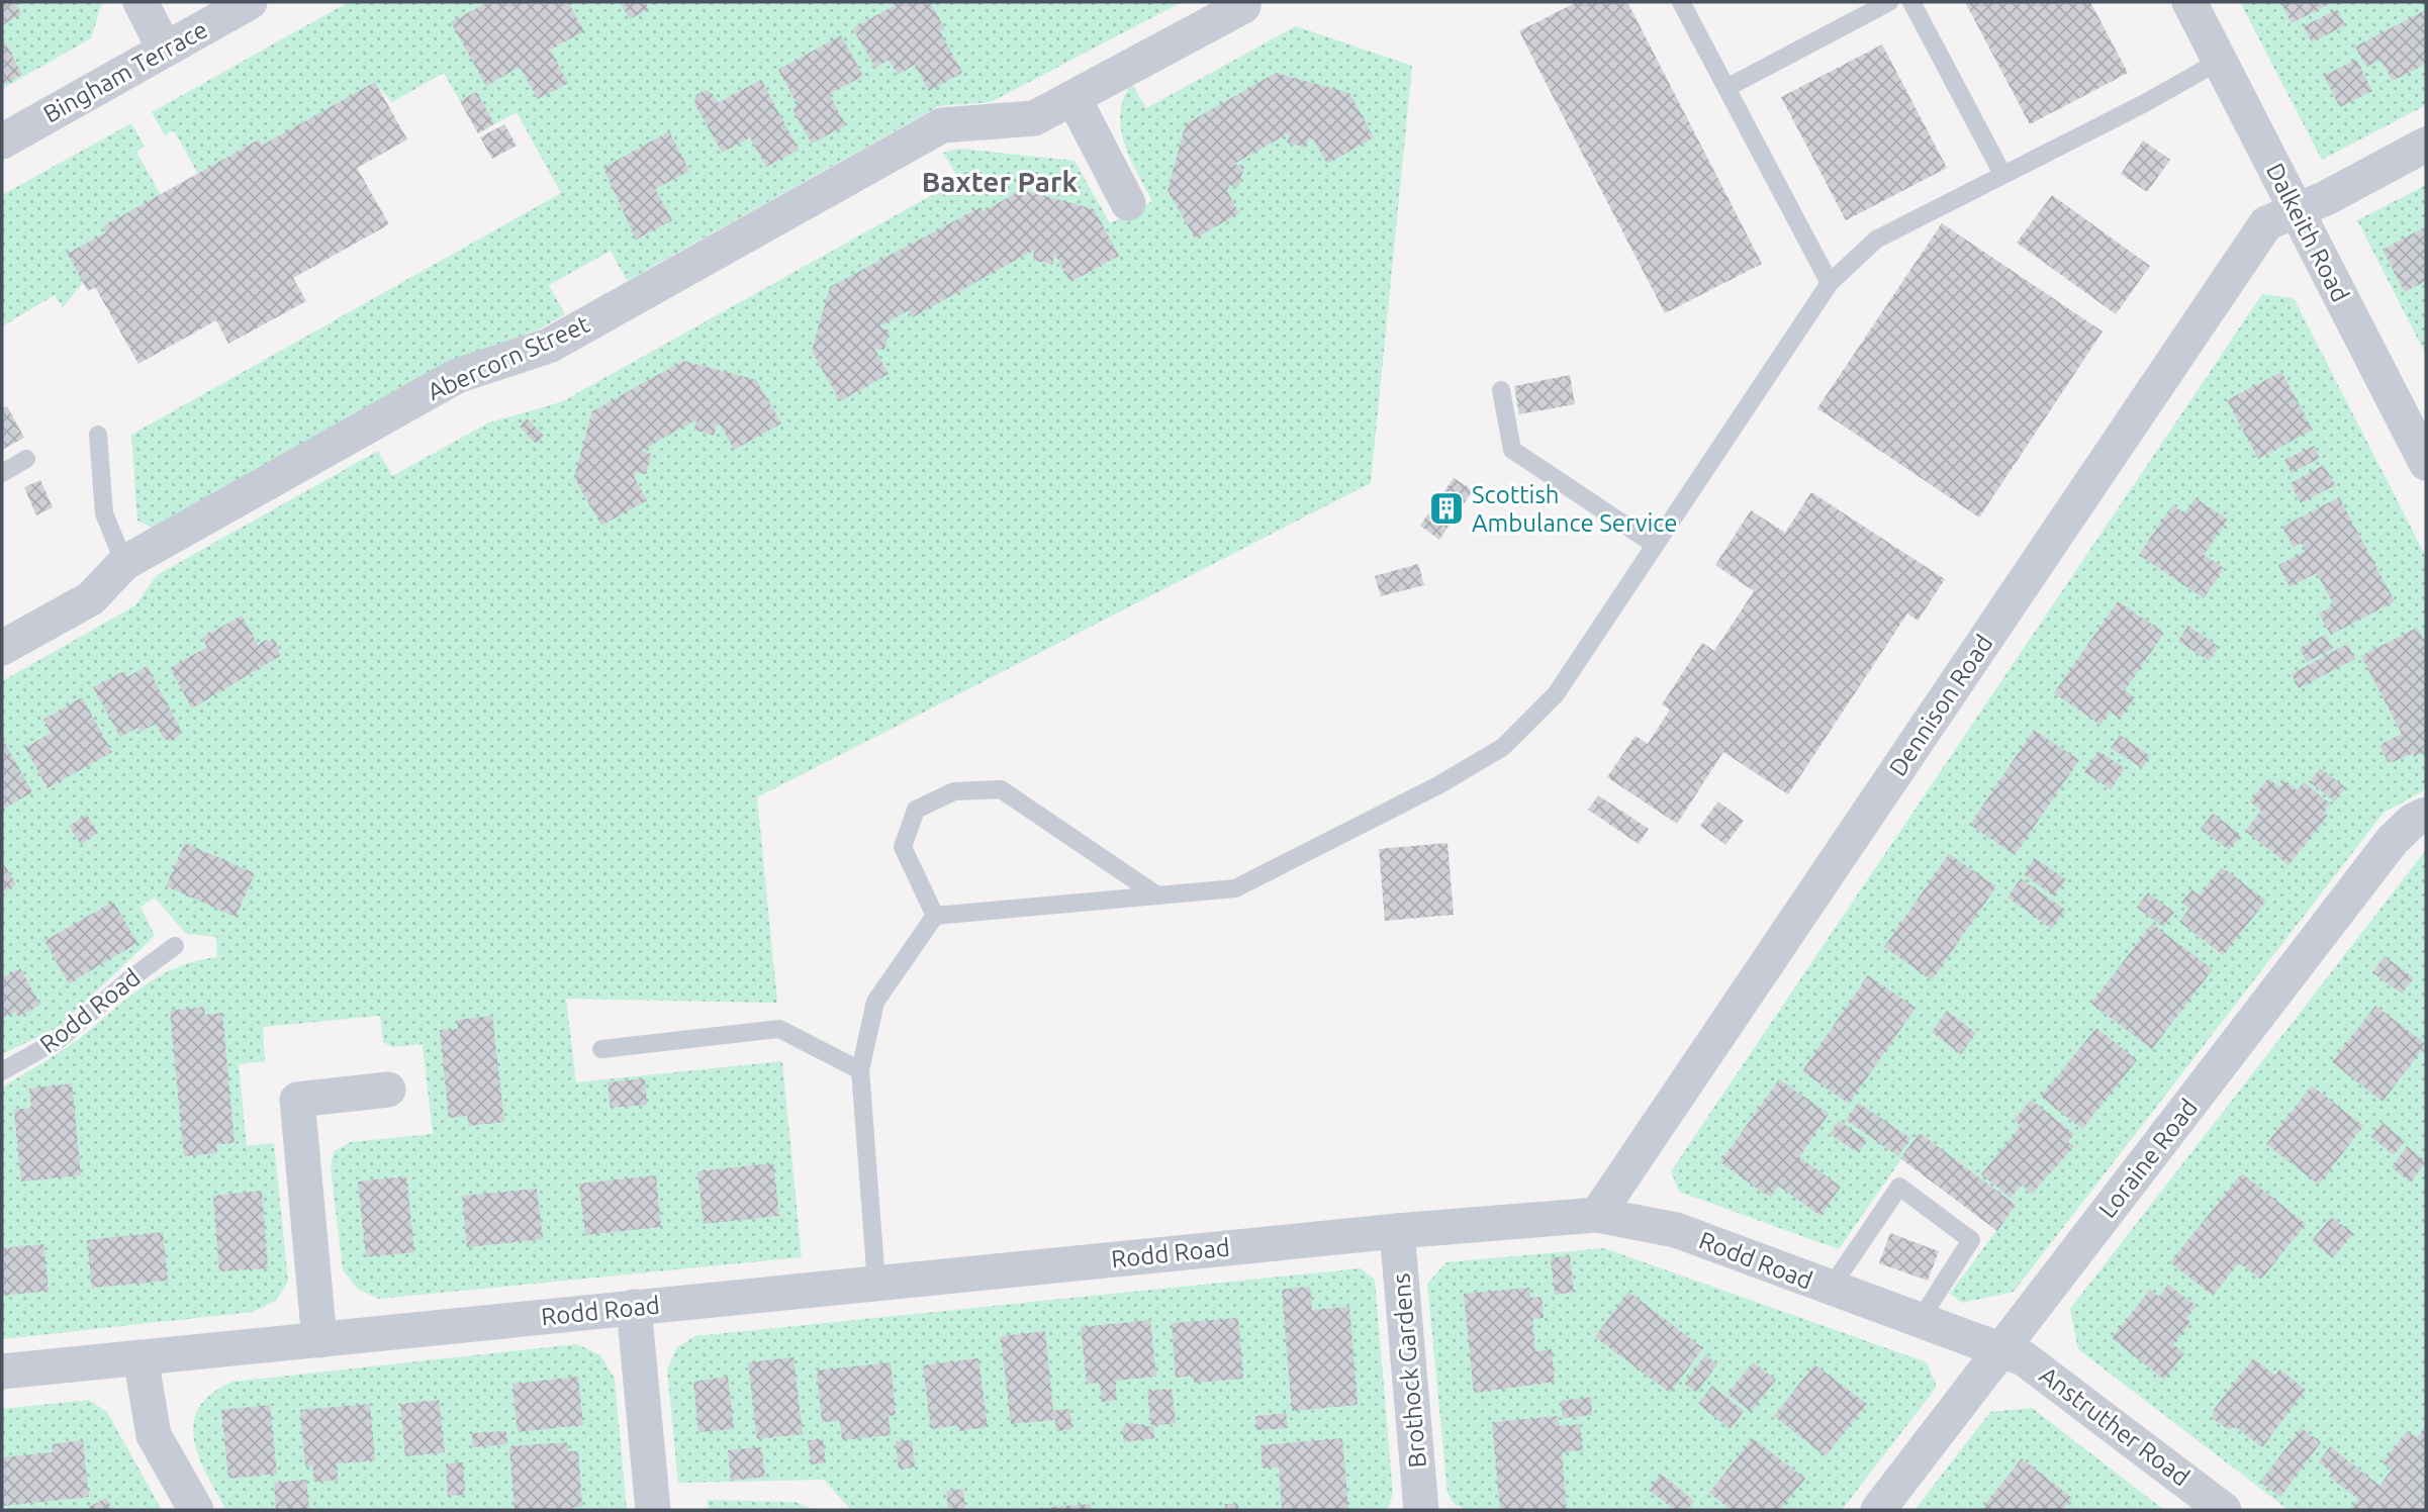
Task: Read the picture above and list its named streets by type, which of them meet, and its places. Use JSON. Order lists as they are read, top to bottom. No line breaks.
{"streets":{"street":["Bingham Terrace","Dalkeith Road","Abercorn Street","Dennison Road","Rodd Road","Loraine Road","Brothock Gardens","Anstruther Road"]},"crossings":[["Dalkeith Road","Dennison Road"],["Dennison Road","Rodd Road"],["Rodd Road","Loraine Road"],["Rodd Road","Brothock Gardens"],["Rodd Road","Anstruther Road"],["Loraine Road","Anstruther Road"]],"districts":["Baxter Park"],"places":{"building":["Scottish Ambulance Service"]}}
